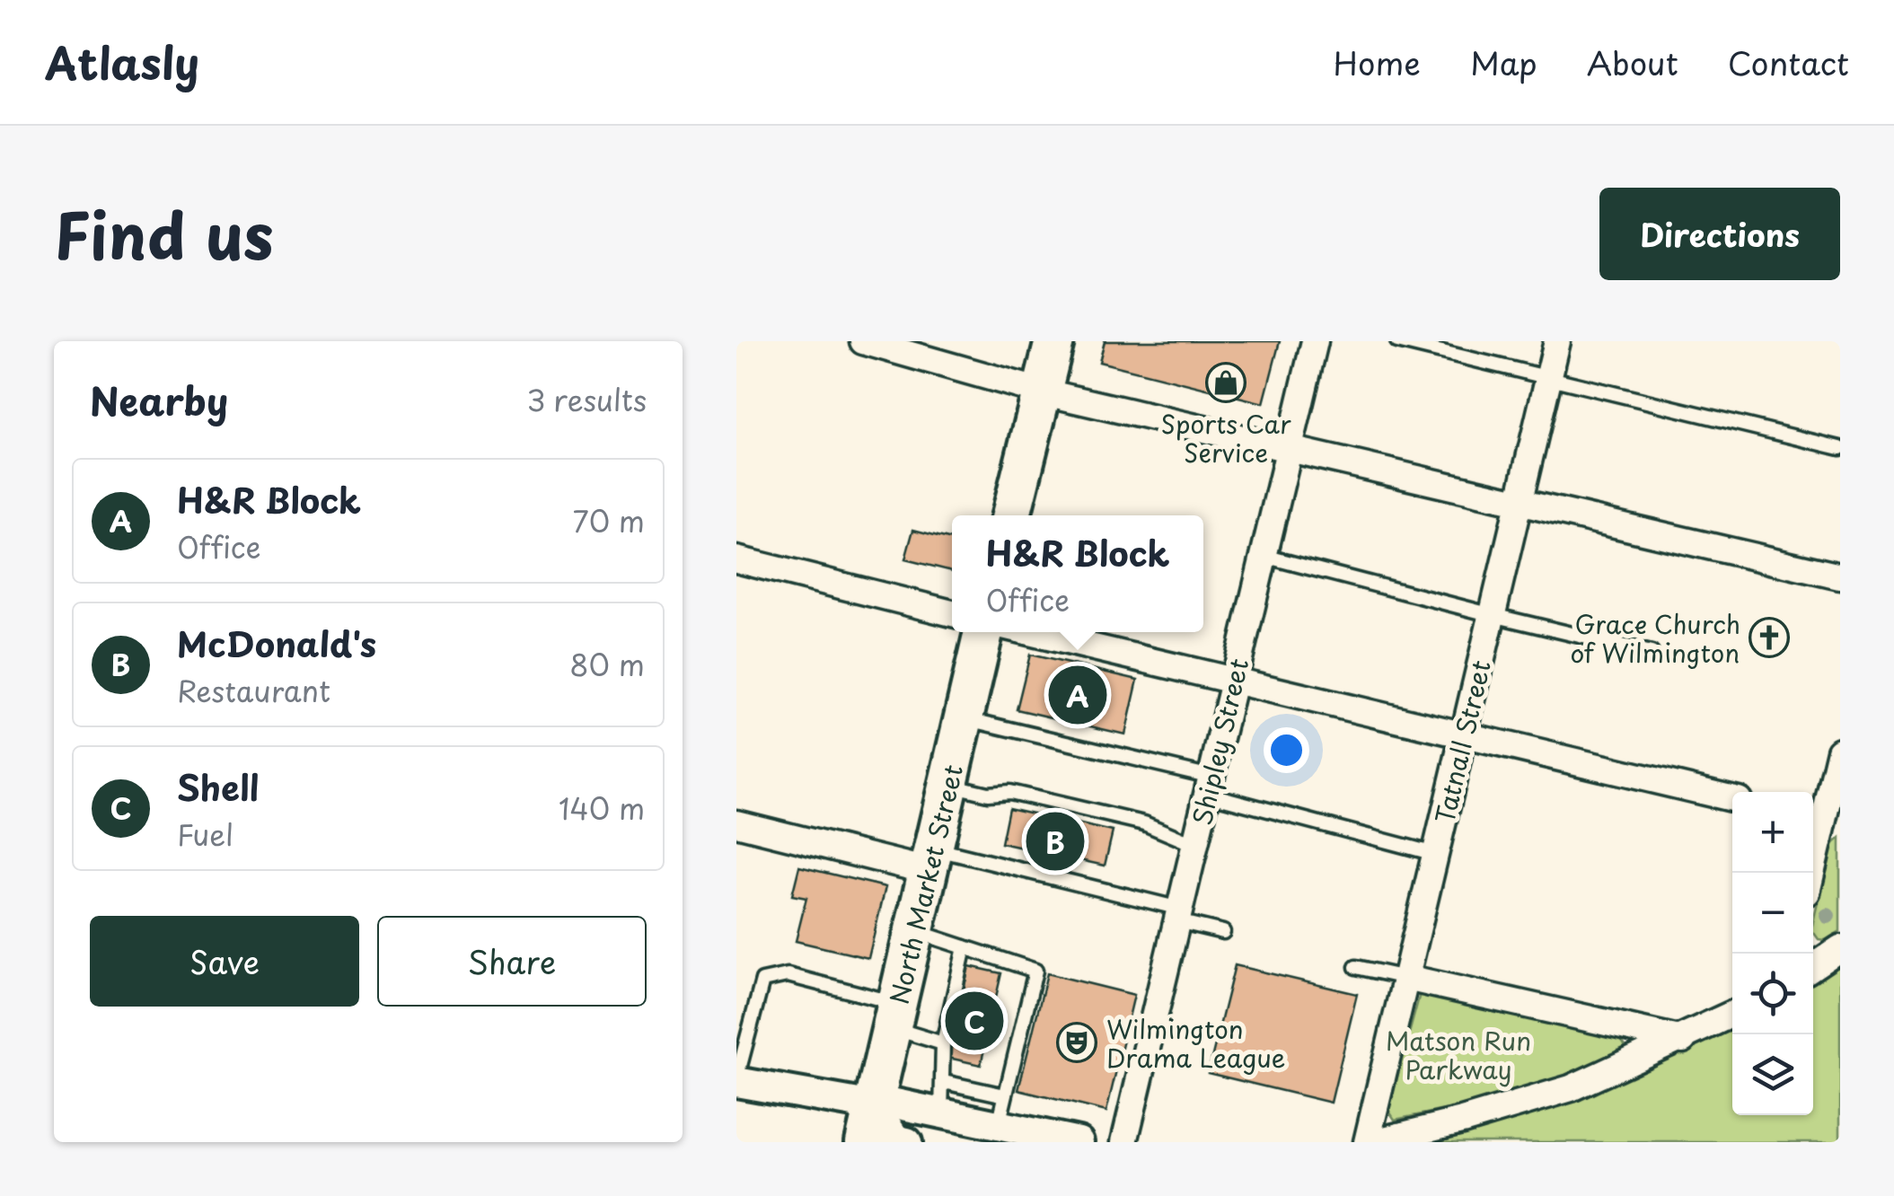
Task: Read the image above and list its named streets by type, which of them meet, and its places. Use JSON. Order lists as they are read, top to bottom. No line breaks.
{"streets":{"main road":["North Market Street"],"street":["Shipley Street","Tatnall Street"]},"parks":["Matson Run Parkway"],"places":{"shop":["Sports Car Service"],"church":["Grace Church of Wilmington"],"theatre":["Wilmington Drama League"]},"page":{"header":"Atlasly","nav":["Home","Map","About","Contact"],"title":"Find us","buttons":["Directions",["Save","Share"]],"heading":["Nearby","3 results"],"list":[{"mark":"A","name":"H&R Block","note":"Office","value":"70 m"},{"mark":"B","name":"McDonald's","note":"Restaurant","value":"80 m"},{"mark":"C","name":"Shell","note":"Fuel","value":"140 m"}],"popup":["H&R Block","Office"],"pins":["A","B","C"],"map_buttons":["+","−"]}}
